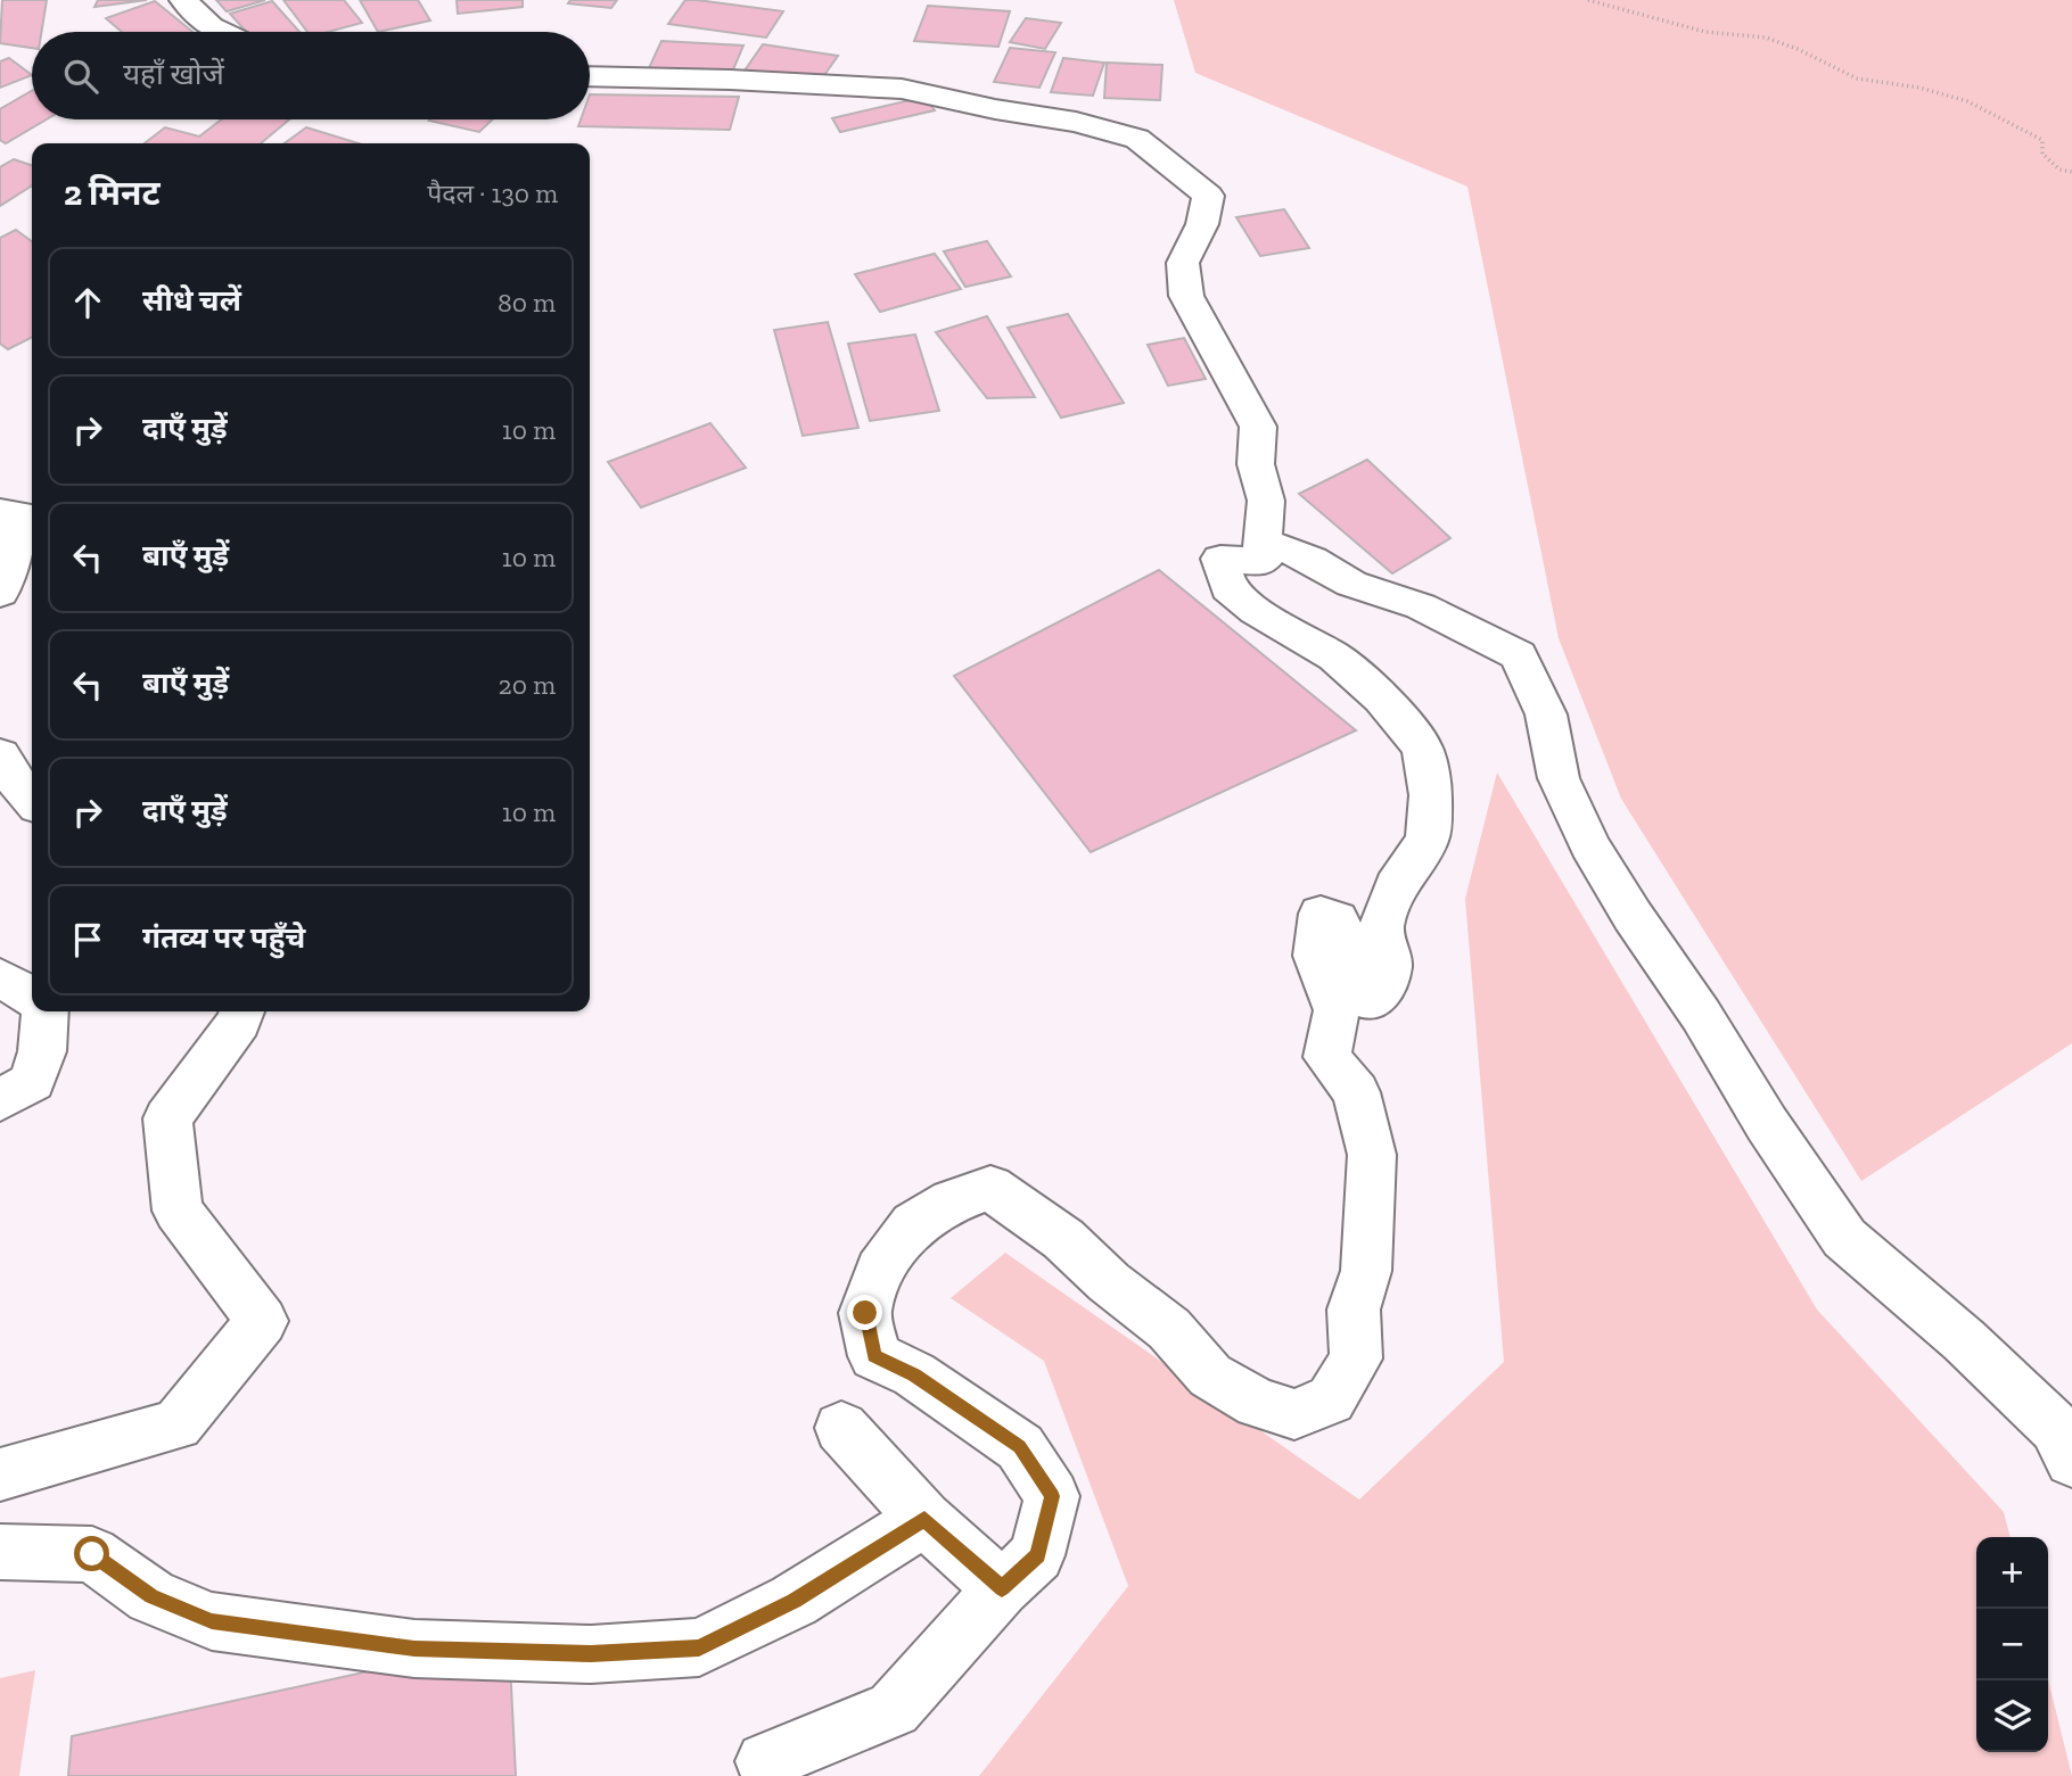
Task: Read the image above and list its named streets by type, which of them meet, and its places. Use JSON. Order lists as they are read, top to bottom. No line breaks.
{"page":{"search":"यहाँ खोजें","heading":["2 मिनट","पैदल · 130 m"],"list":[["सीधे चलें","80 m"],["दाएँ मुड़ें","10 m"],["बाएँ मुड़ें","10 m"],["बाएँ मुड़ें","20 m"],["दाएँ मुड़ें","10 m"],"गंतव्य पर पहुँचे"],"map_buttons":["+","−"]}}
